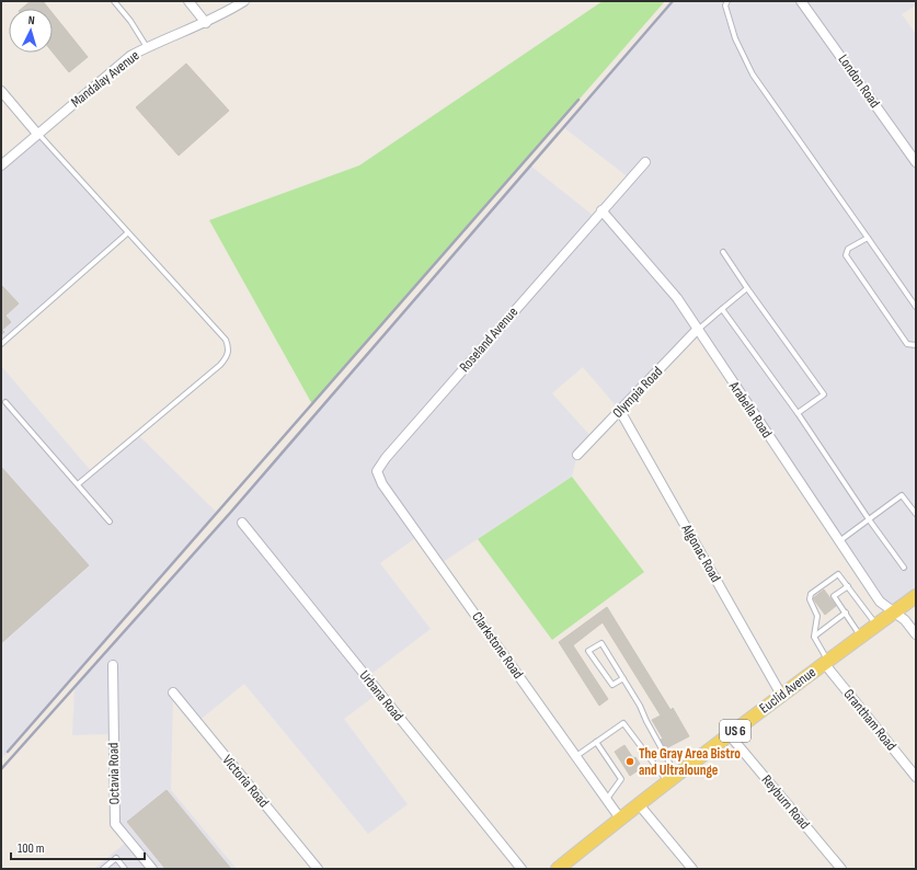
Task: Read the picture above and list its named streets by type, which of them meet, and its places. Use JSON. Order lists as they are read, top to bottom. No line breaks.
{"streets":{"main road":["Euclid Avenue","US 6"],"street":["Mandalay Avenue","London Road","Roseland Avenue","Olympia Road","Arabella Road","Algonac Road","Clarkstone Road","Urbana Road","Grantham Road","Octavia Road","Victoria Road","Reyburn Road"]},"crossings":[["Roseland Avenue","Arabella Road"],["Roseland Avenue","Clarkstone Road"],["Olympia Road","Arabella Road"],["Olympia Road","Algonac Road"],["Arabella Road","Euclid Avenue"],["Algonac Road","Euclid Avenue"],["Clarkstone Road","Euclid Avenue"],["Euclid Avenue","Grantham Road"],["Euclid Avenue","Reyburn Road"]],"places":["The Gray Area Bistro and Ultralounge"],"scale_bar":"100 m","north":"top"}
